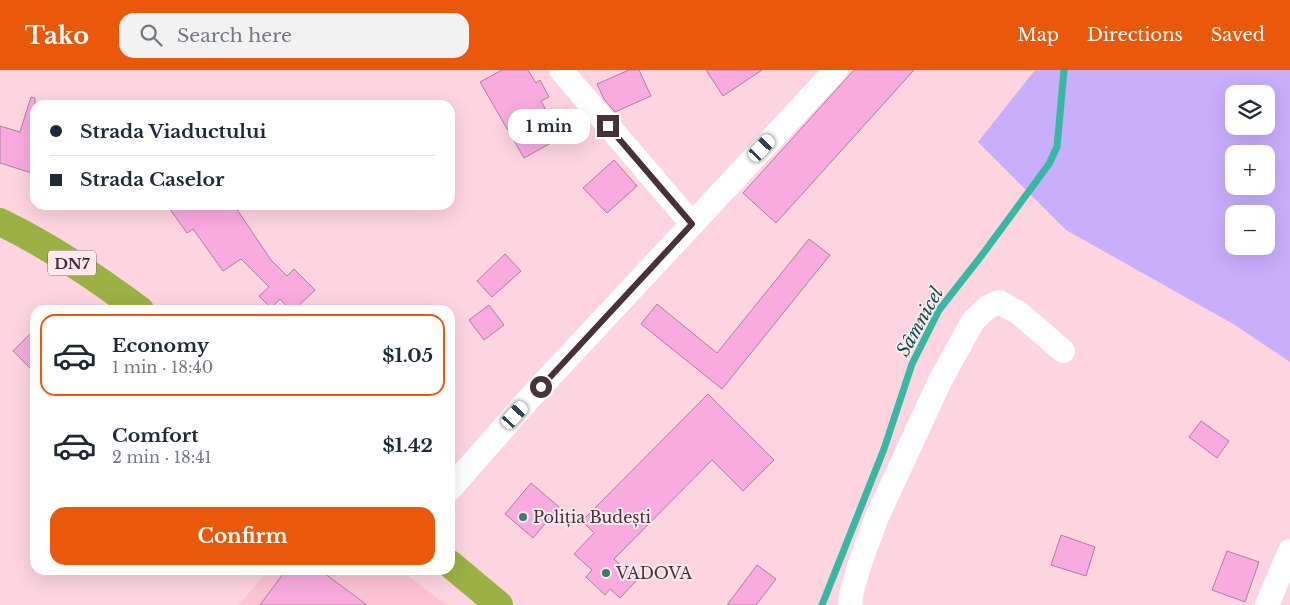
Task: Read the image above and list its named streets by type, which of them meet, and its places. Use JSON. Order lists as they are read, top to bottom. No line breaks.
{"streets":{"highway":["DN7"]},"water":["Sâmnicel"],"places":["Poliția Budești","VADOVA"],"page":{"header":"Tako","search":"Search here","nav":["Map","Directions","Saved"],"map_buttons":["+","−"],"banner":["Strada Viaductului","Strada Caselor"],"bubble":"1 min","list":[{"name":"Economy","note":"1 min · 18:40","value":"$1.05"},{"name":"Comfort","note":"2 min · 18:41","value":"$1.42"}],"buttons":"Confirm"}}
